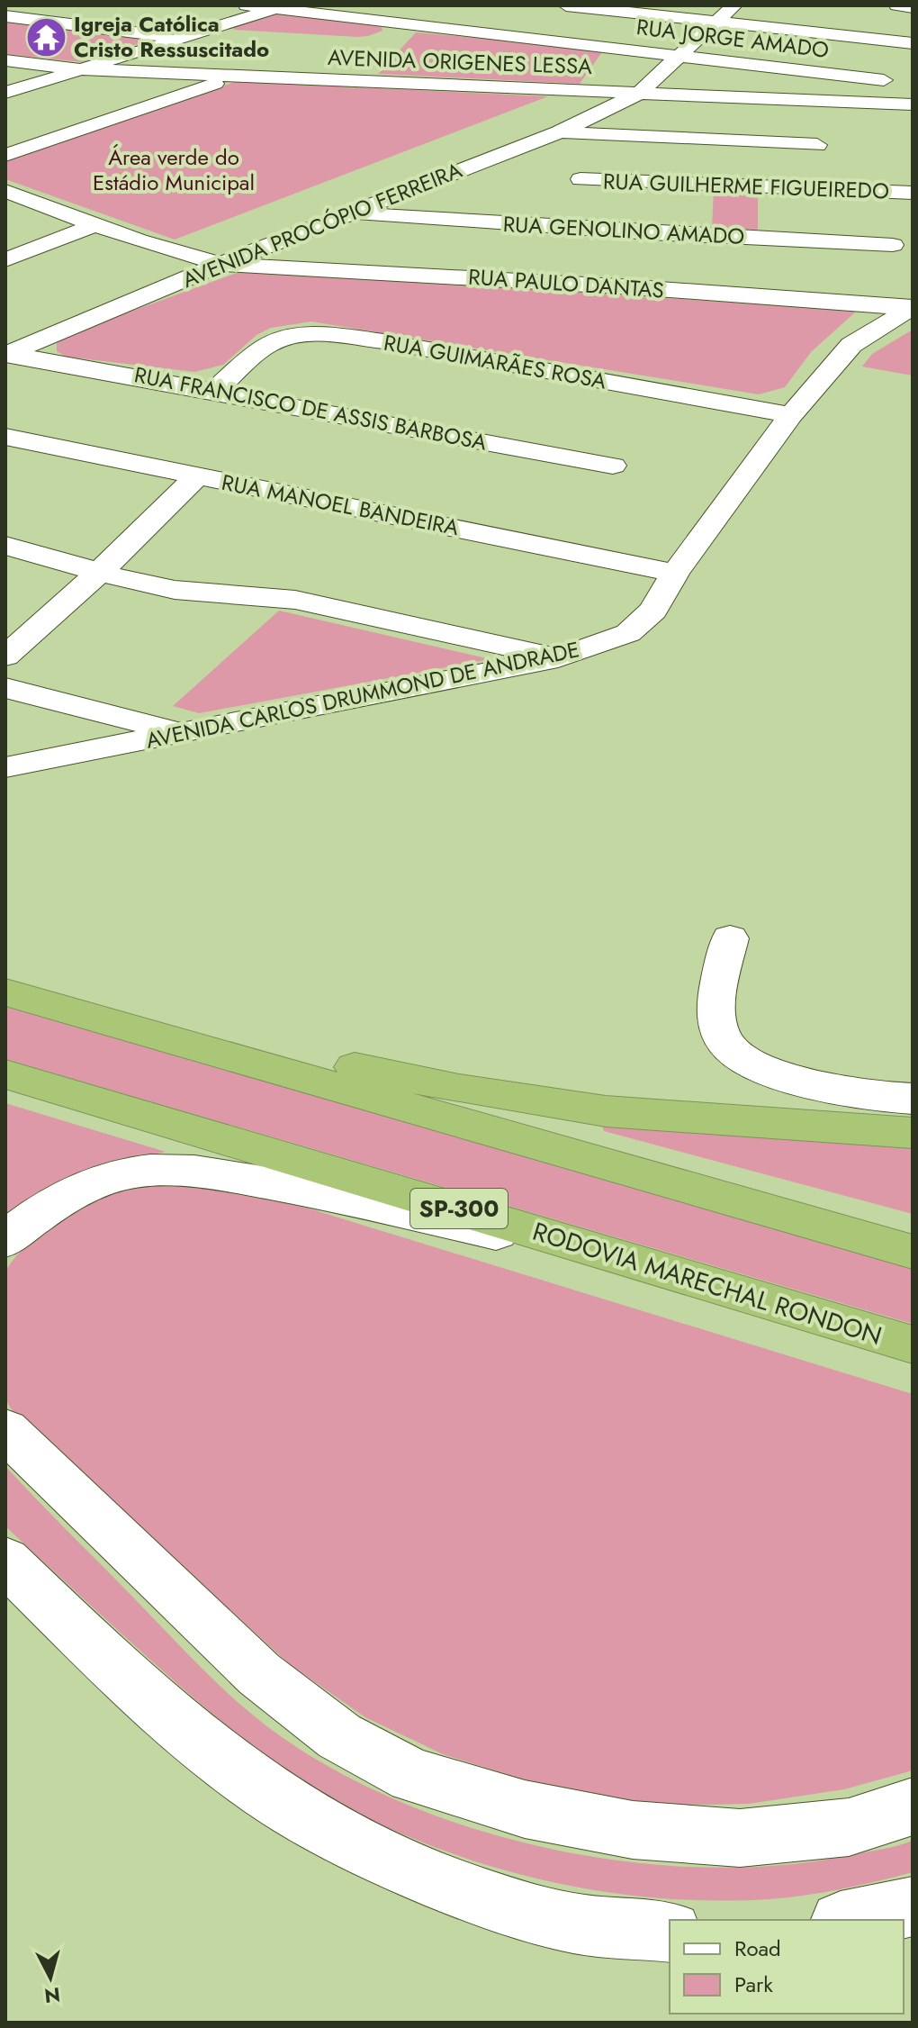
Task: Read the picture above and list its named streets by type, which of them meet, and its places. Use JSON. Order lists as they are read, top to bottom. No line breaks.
{"streets":{"highway":["SP-300","RODOVIA MARECHAL RONDON"],"street":["RUA JORGE AMADO","AVENIDA ORIGENES LESSA","RUA GUILHERME FIGUEIREDO","AVENIDA PROCÓPIO FERREIRA","RUA GENOLINO AMADO","RUA PAULO DANTAS","RUA GUIMARÃES ROSA","RUA FRANCISCO DE ASSIS BARBOSA","RUA MANOEL BANDEIRA","AVENIDA CARLOS DRUMMOND DE ANDRADE"]},"crossings":[["AVENIDA ORIGENES LESSA","AVENIDA PROCÓPIO FERREIRA"],["AVENIDA PROCÓPIO FERREIRA","RUA GENOLINO AMADO"],["AVENIDA PROCÓPIO FERREIRA","RUA PAULO DANTAS"],["AVENIDA PROCÓPIO FERREIRA","RUA FRANCISCO DE ASSIS BARBOSA"],["RUA PAULO DANTAS","AVENIDA CARLOS DRUMMOND DE ANDRADE"],["RUA GUIMARÃES ROSA","RUA FRANCISCO DE ASSIS BARBOSA"],["RUA GUIMARÃES ROSA","AVENIDA CARLOS DRUMMOND DE ANDRADE"],["RUA MANOEL BANDEIRA","AVENIDA CARLOS DRUMMOND DE ANDRADE"]],"parks":["Área verde do Estádio Municipal"],"places":{"temple":["Igreja Católica Cristo Ressuscitado"]},"legend":["Road","Park"],"north":"bottom"}
